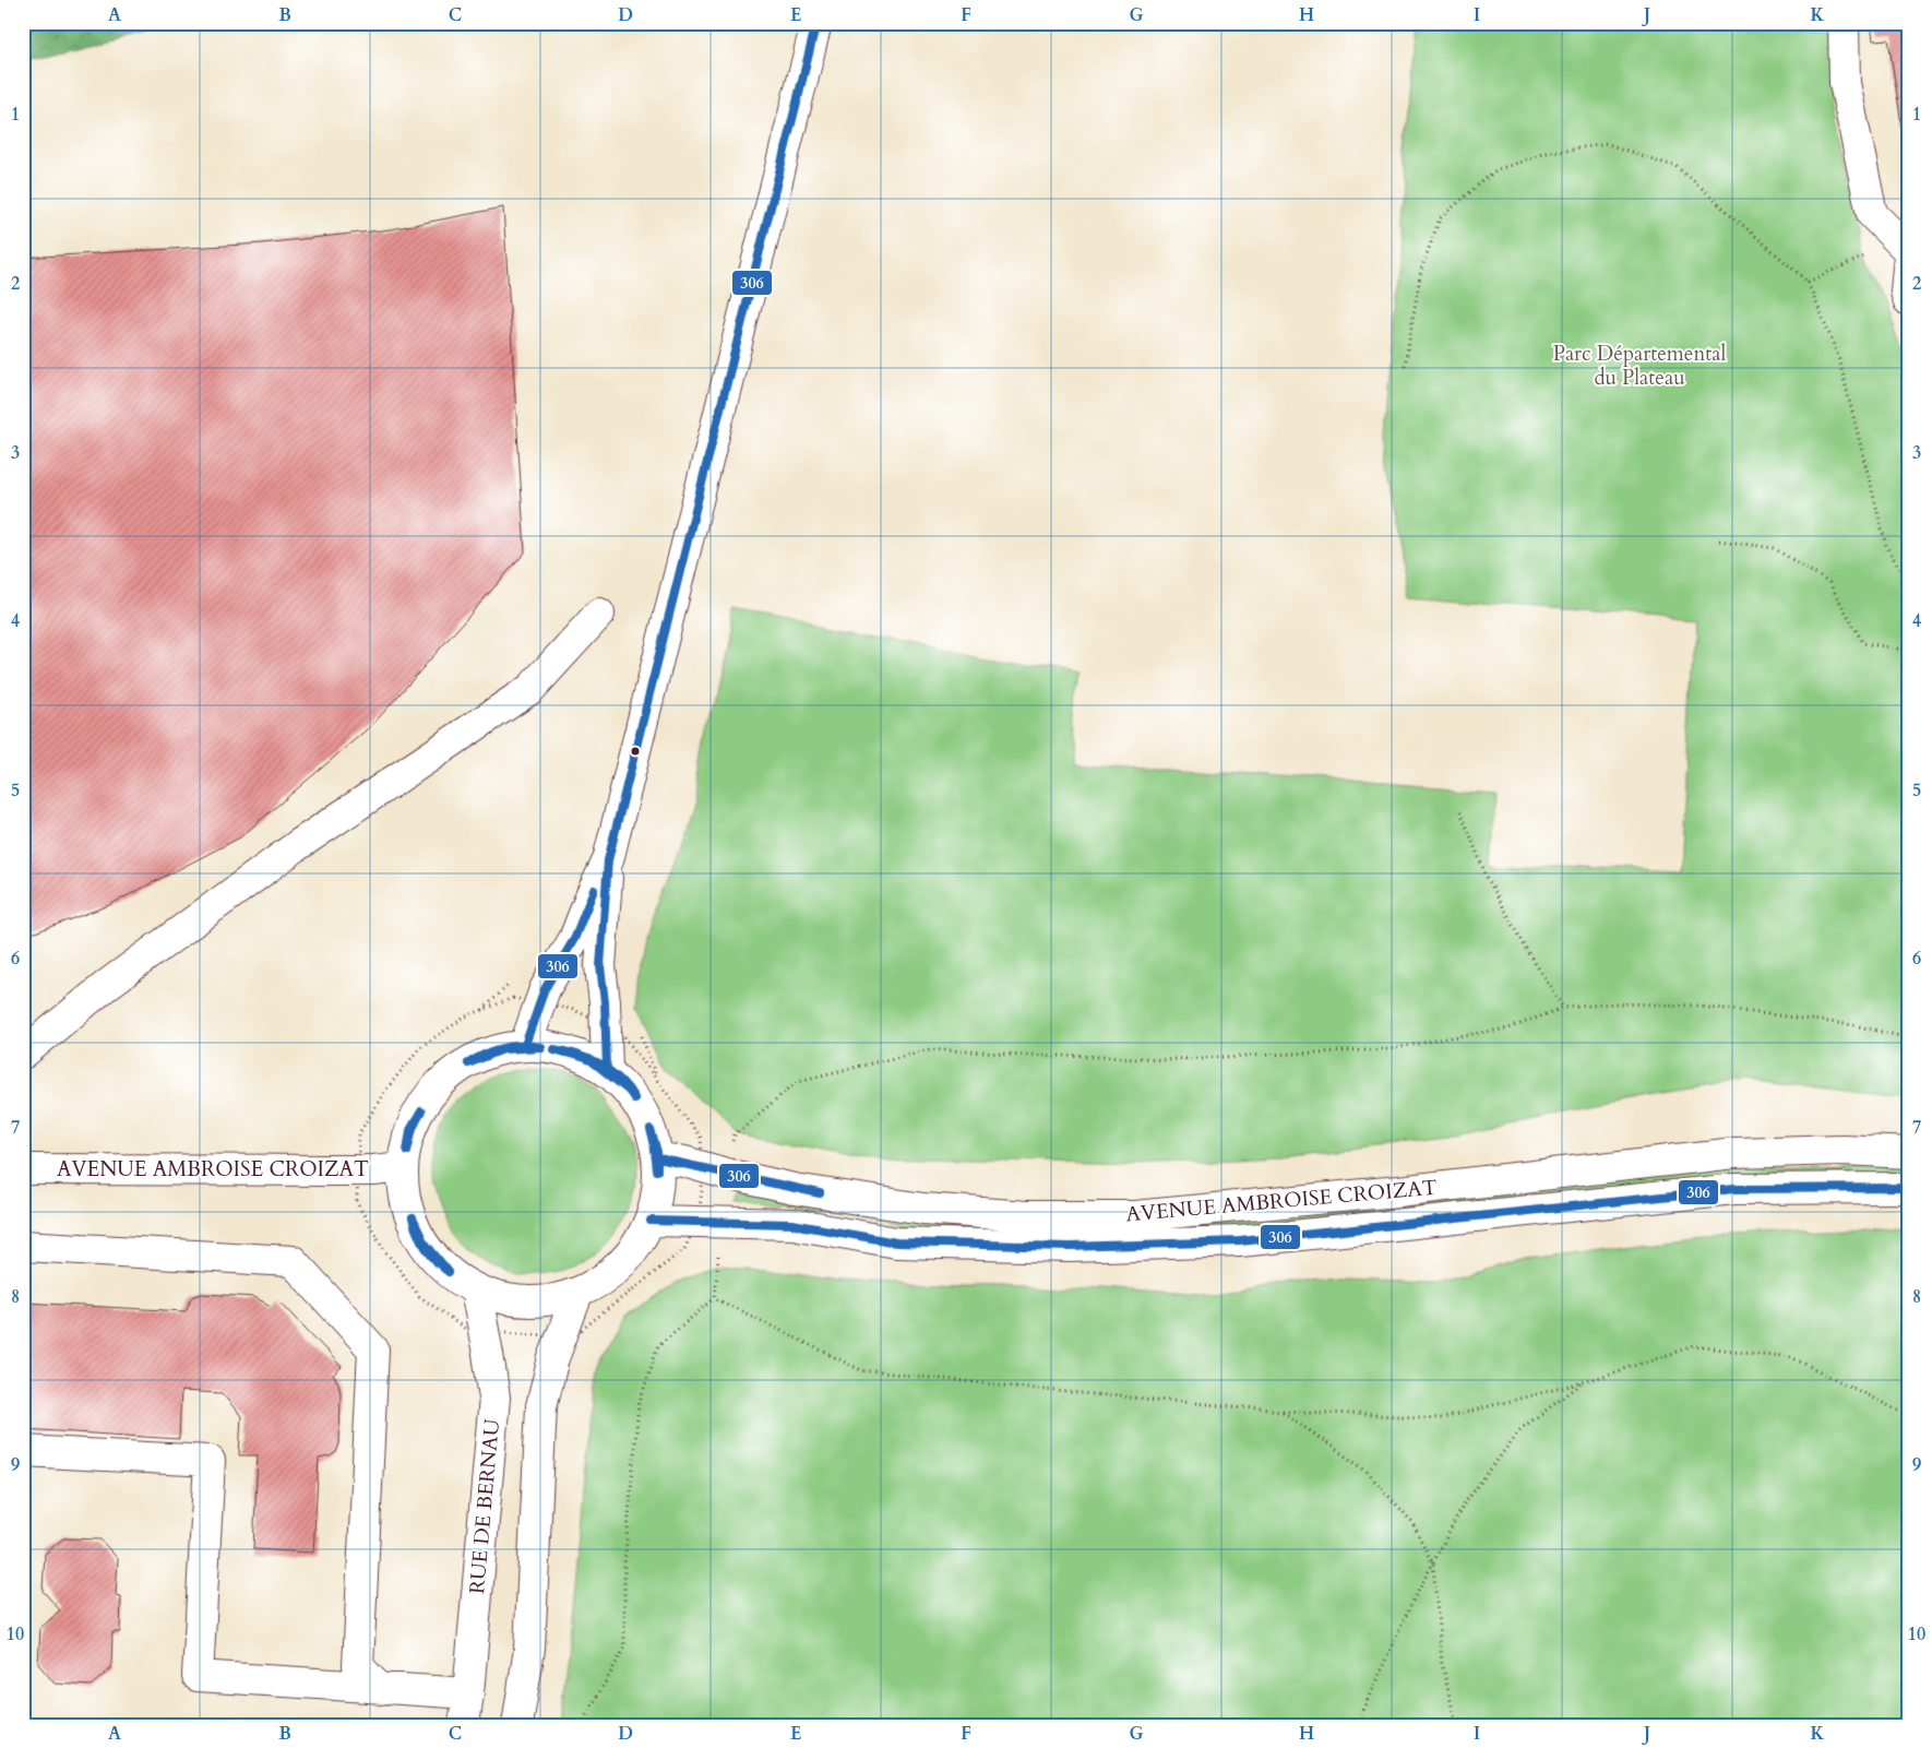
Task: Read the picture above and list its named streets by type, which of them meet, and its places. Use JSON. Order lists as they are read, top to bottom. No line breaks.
{"streets":{"street":["AVENUE AMBROISE CROIZAT","RUE DE BERNAU"]},"parks":["Parc Départemental du Plateau"],"lines":["transit line 306"],"grid":{"columns":["A","B","C","D","E","F","G","H","I","J","K"],"rows":["1","2","3","4","5","6","7","8","9","10"]}}
